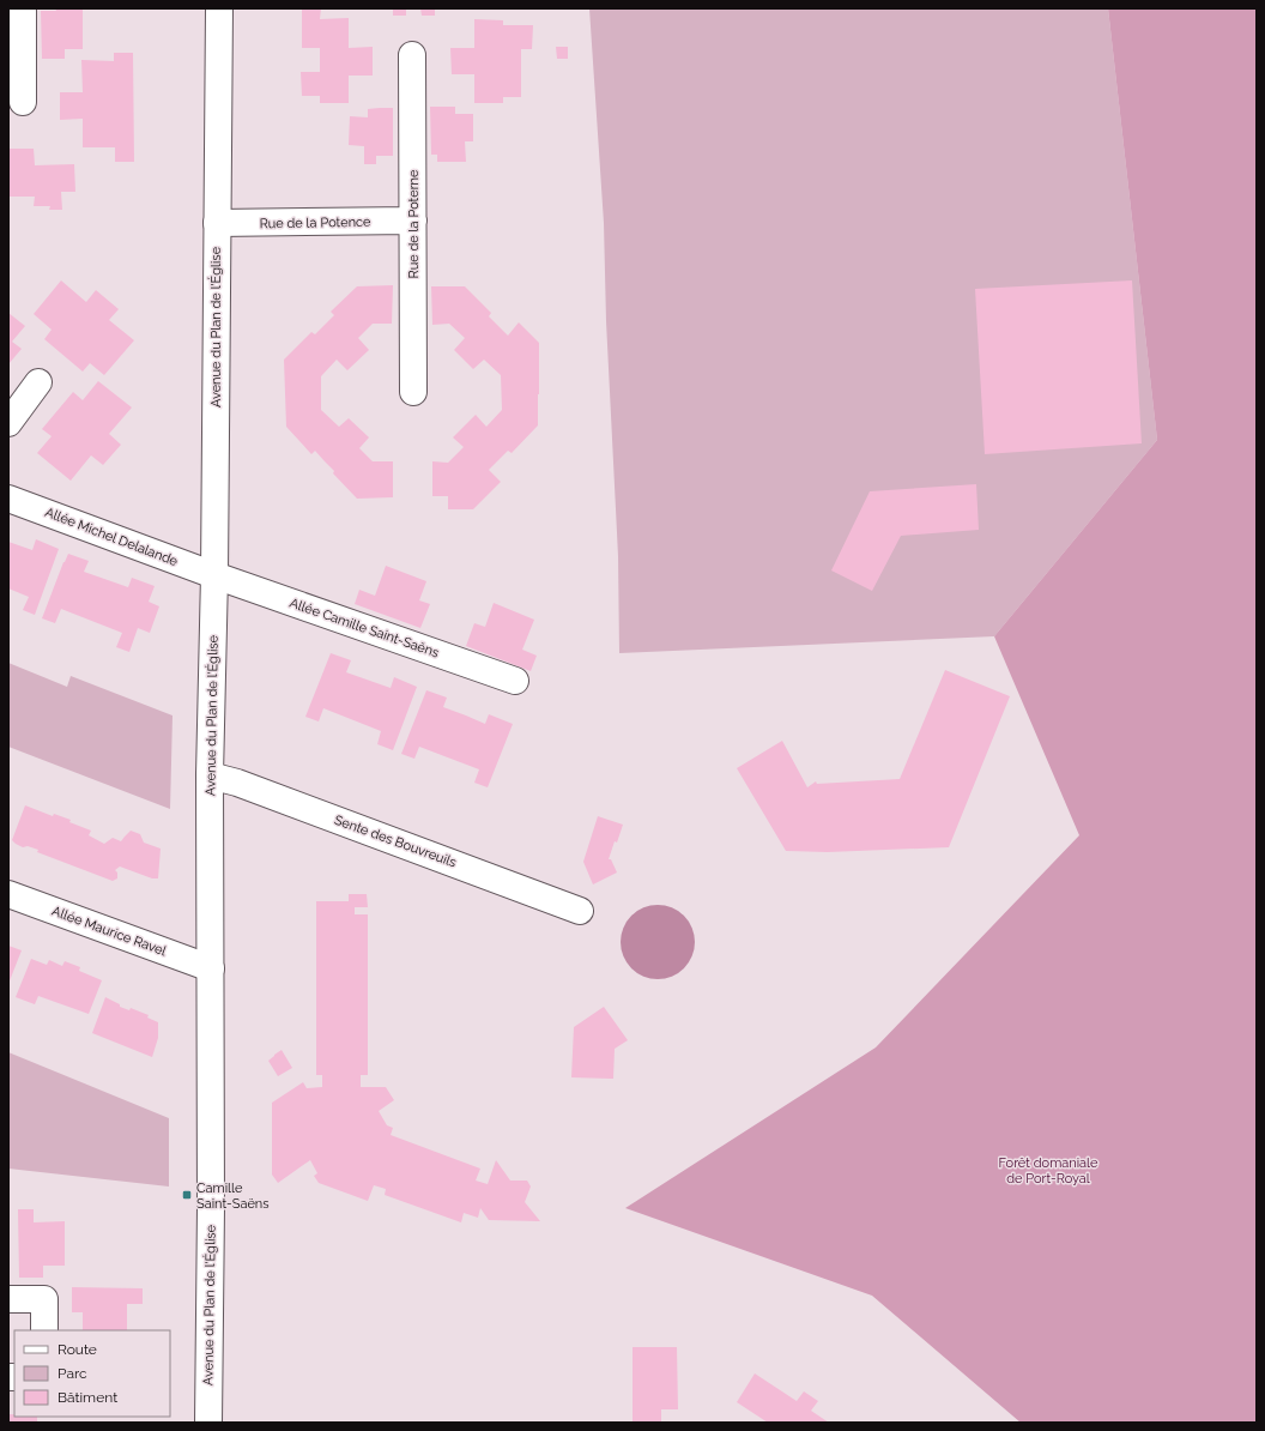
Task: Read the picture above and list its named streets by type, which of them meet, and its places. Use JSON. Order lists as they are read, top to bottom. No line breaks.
{"streets":{"street":["Rue de la Potence","Rue de la Poterne","Avenue du Plan de l'Église","Allée Michel Delalande","Allée Camille Saint-Saëns","Sente des Bouvreuils","Allée Maurice Ravel"]},"crossings":[["Rue de la Potence","Rue de la Poterne"],["Rue de la Potence","Avenue du Plan de l'Église"],["Avenue du Plan de l'Église","Allée Michel Delalande"],["Avenue du Plan de l'Église","Allée Camille Saint-Saëns"],["Avenue du Plan de l'Église","Sente des Bouvreuils"],["Avenue du Plan de l'Église","Allée Maurice Ravel"],["Allée Michel Delalande","Allée Camille Saint-Saëns"]],"parks":["Forêt domaniale de Port-Royal"],"places":{"transit":["Camille Saint-Saëns"]},"legend":["Route","Parc","Bâtiment"]}
